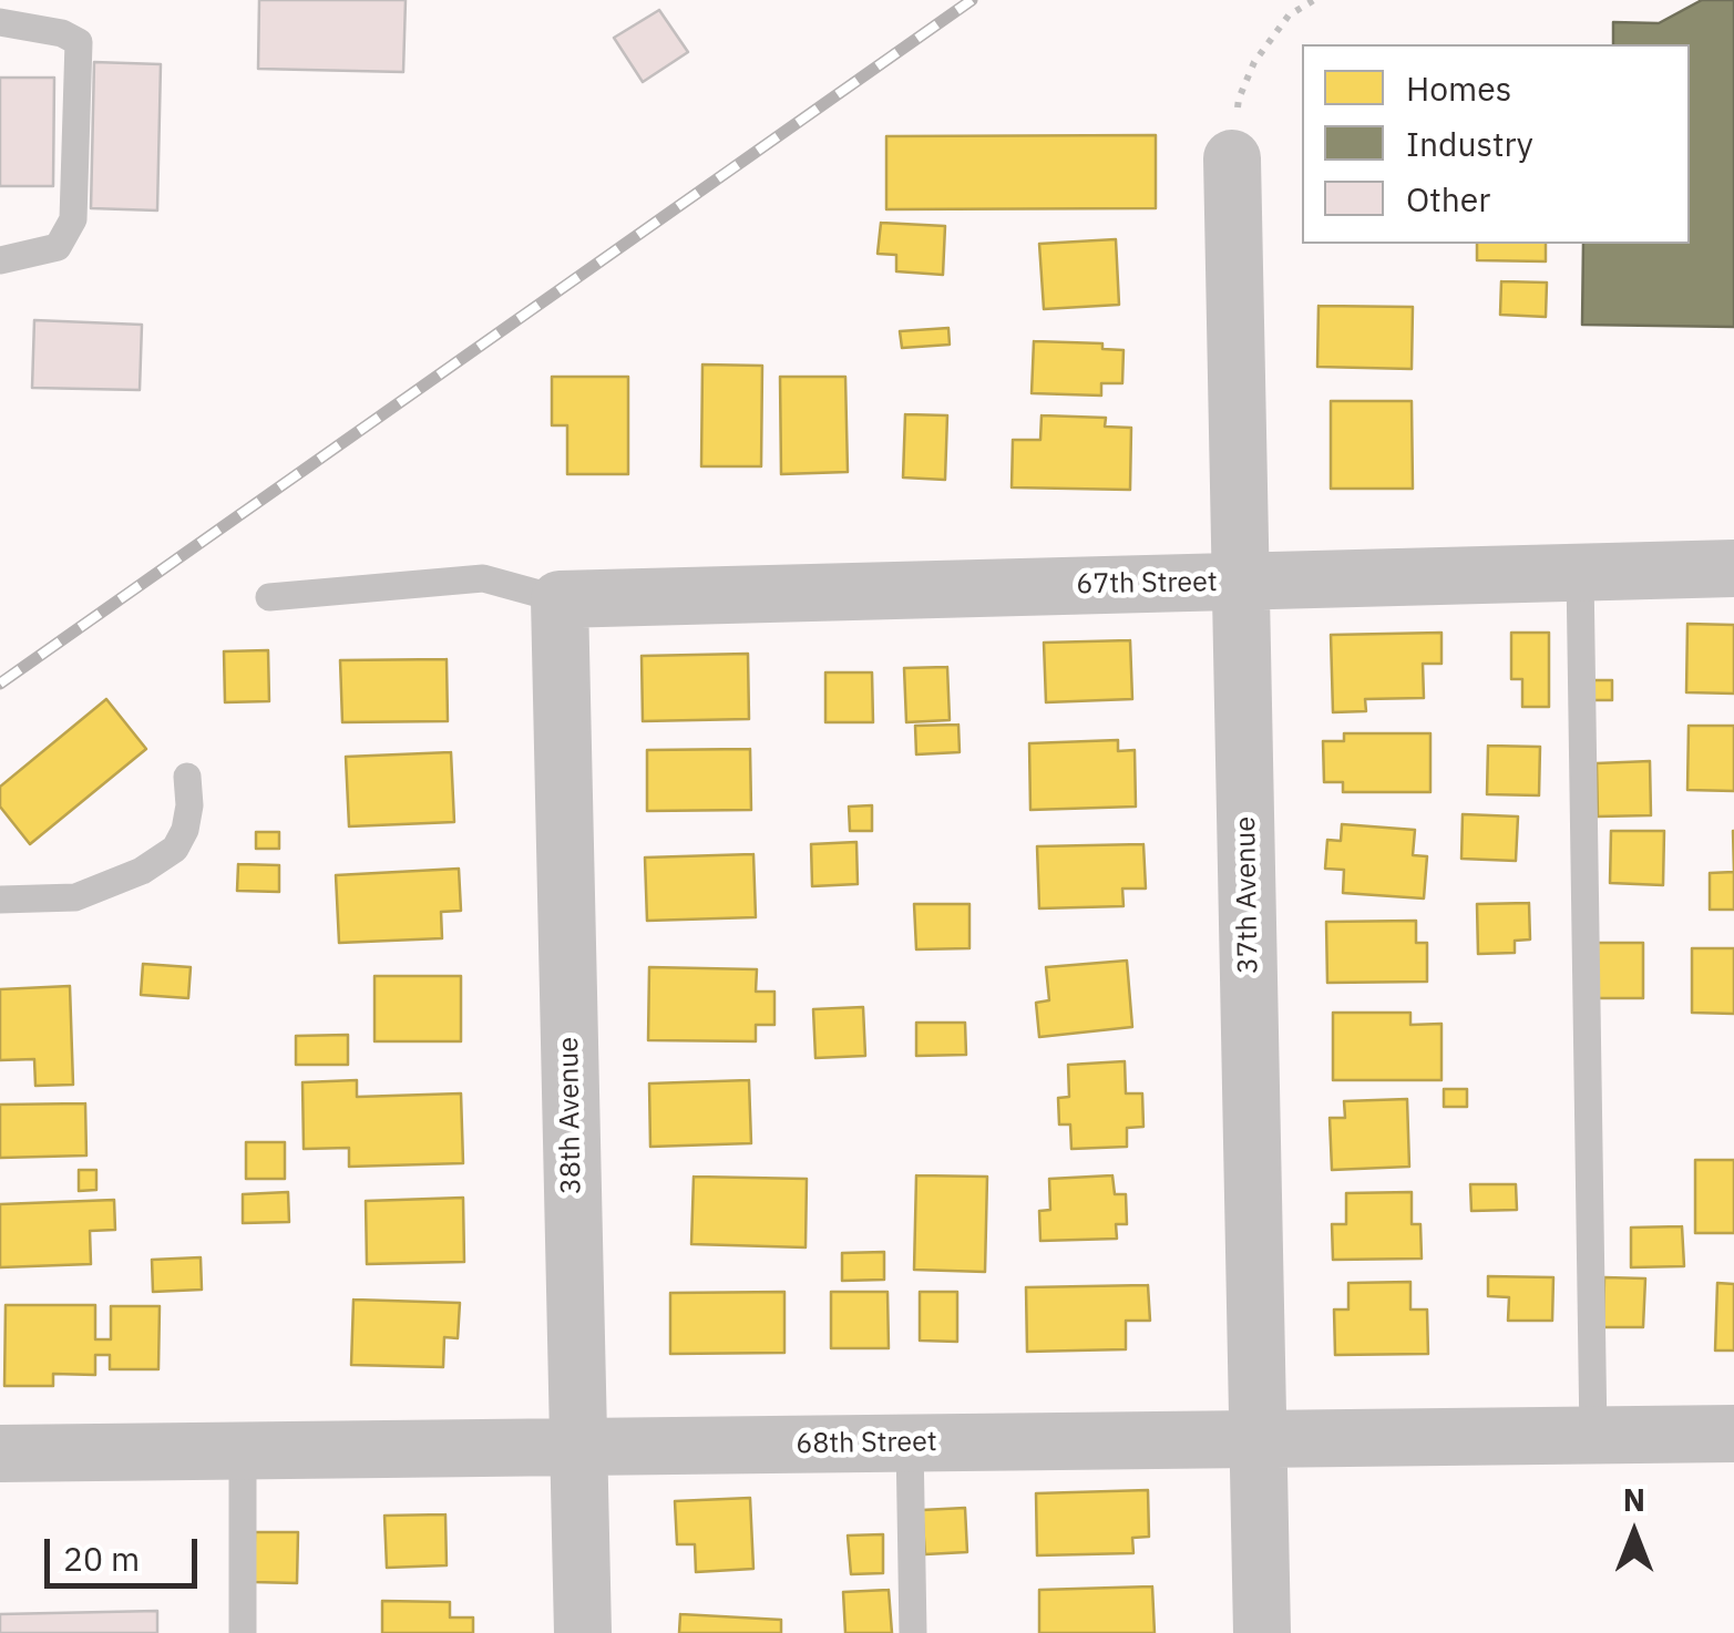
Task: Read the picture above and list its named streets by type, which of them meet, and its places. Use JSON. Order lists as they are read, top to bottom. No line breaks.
{"streets":{"street":["67th Street","37th Avenue","38th Avenue","68th Street"]},"crossings":[["67th Street","37th Avenue"],["67th Street","38th Avenue"],["37th Avenue","68th Street"],["38th Avenue","68th Street"]],"legend":["Homes","Industry","Other"],"scale_bar":"20 m","north":"top"}
